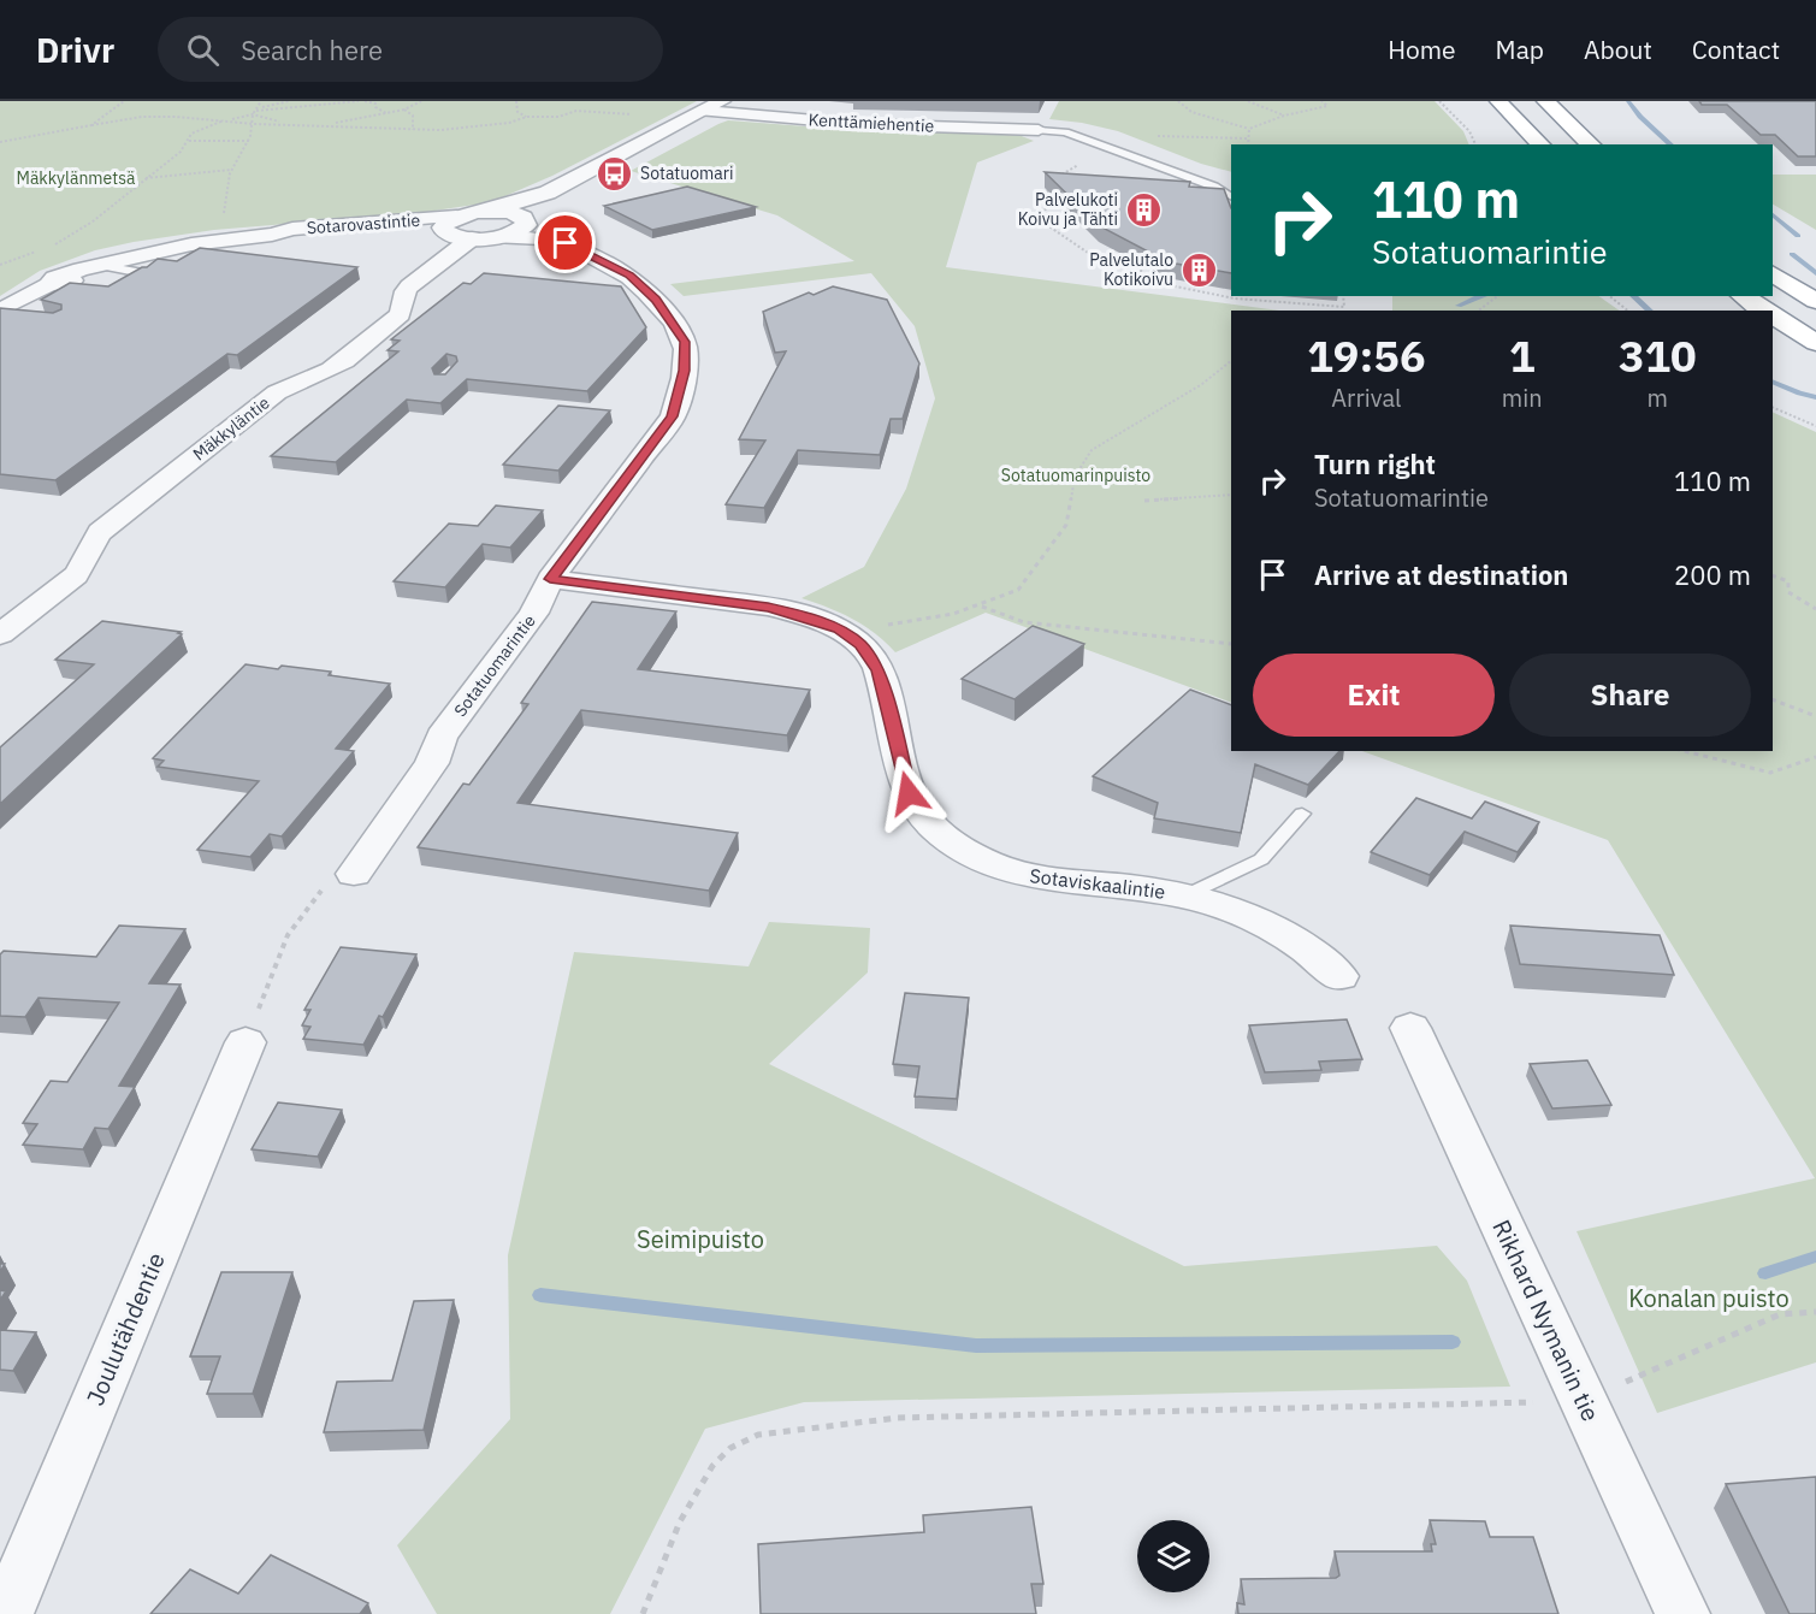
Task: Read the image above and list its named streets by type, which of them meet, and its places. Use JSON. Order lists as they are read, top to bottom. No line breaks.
{"streets":{"street":["Kenttämiehentie","Sotarovastintie","Mäkkyläntie","Sotatuomarintie","Sotaviskaalintie","Rikhard Nymanin tie","Joulutähdentie"]},"crossings":[["Sotatuomarintie","Sotaviskaalintie"]],"parks":["Mäkkylänmetsä","Sotatuomarinpuisto","Seimipuisto","Konalan puisto"],"places":{"bus stop":["Sotatuomari"],"building":["Palvelukoti Koivu ja Tähti","Palvelutalo Kotikoivu"]},"page":{"header":"Drivr","search":"Search here","nav":["Home","Map","About","Contact"],"turn":["110 m","Sotatuomarintie"],"eta":["19:56","Arrival","1","min","310","m"],"list":[{"name":"Turn right","note":"Sotatuomarintie","value":"110 m"},{"name":"Arrive at destination","value":"200 m"}],"buttons":["Exit","Share"]}}
